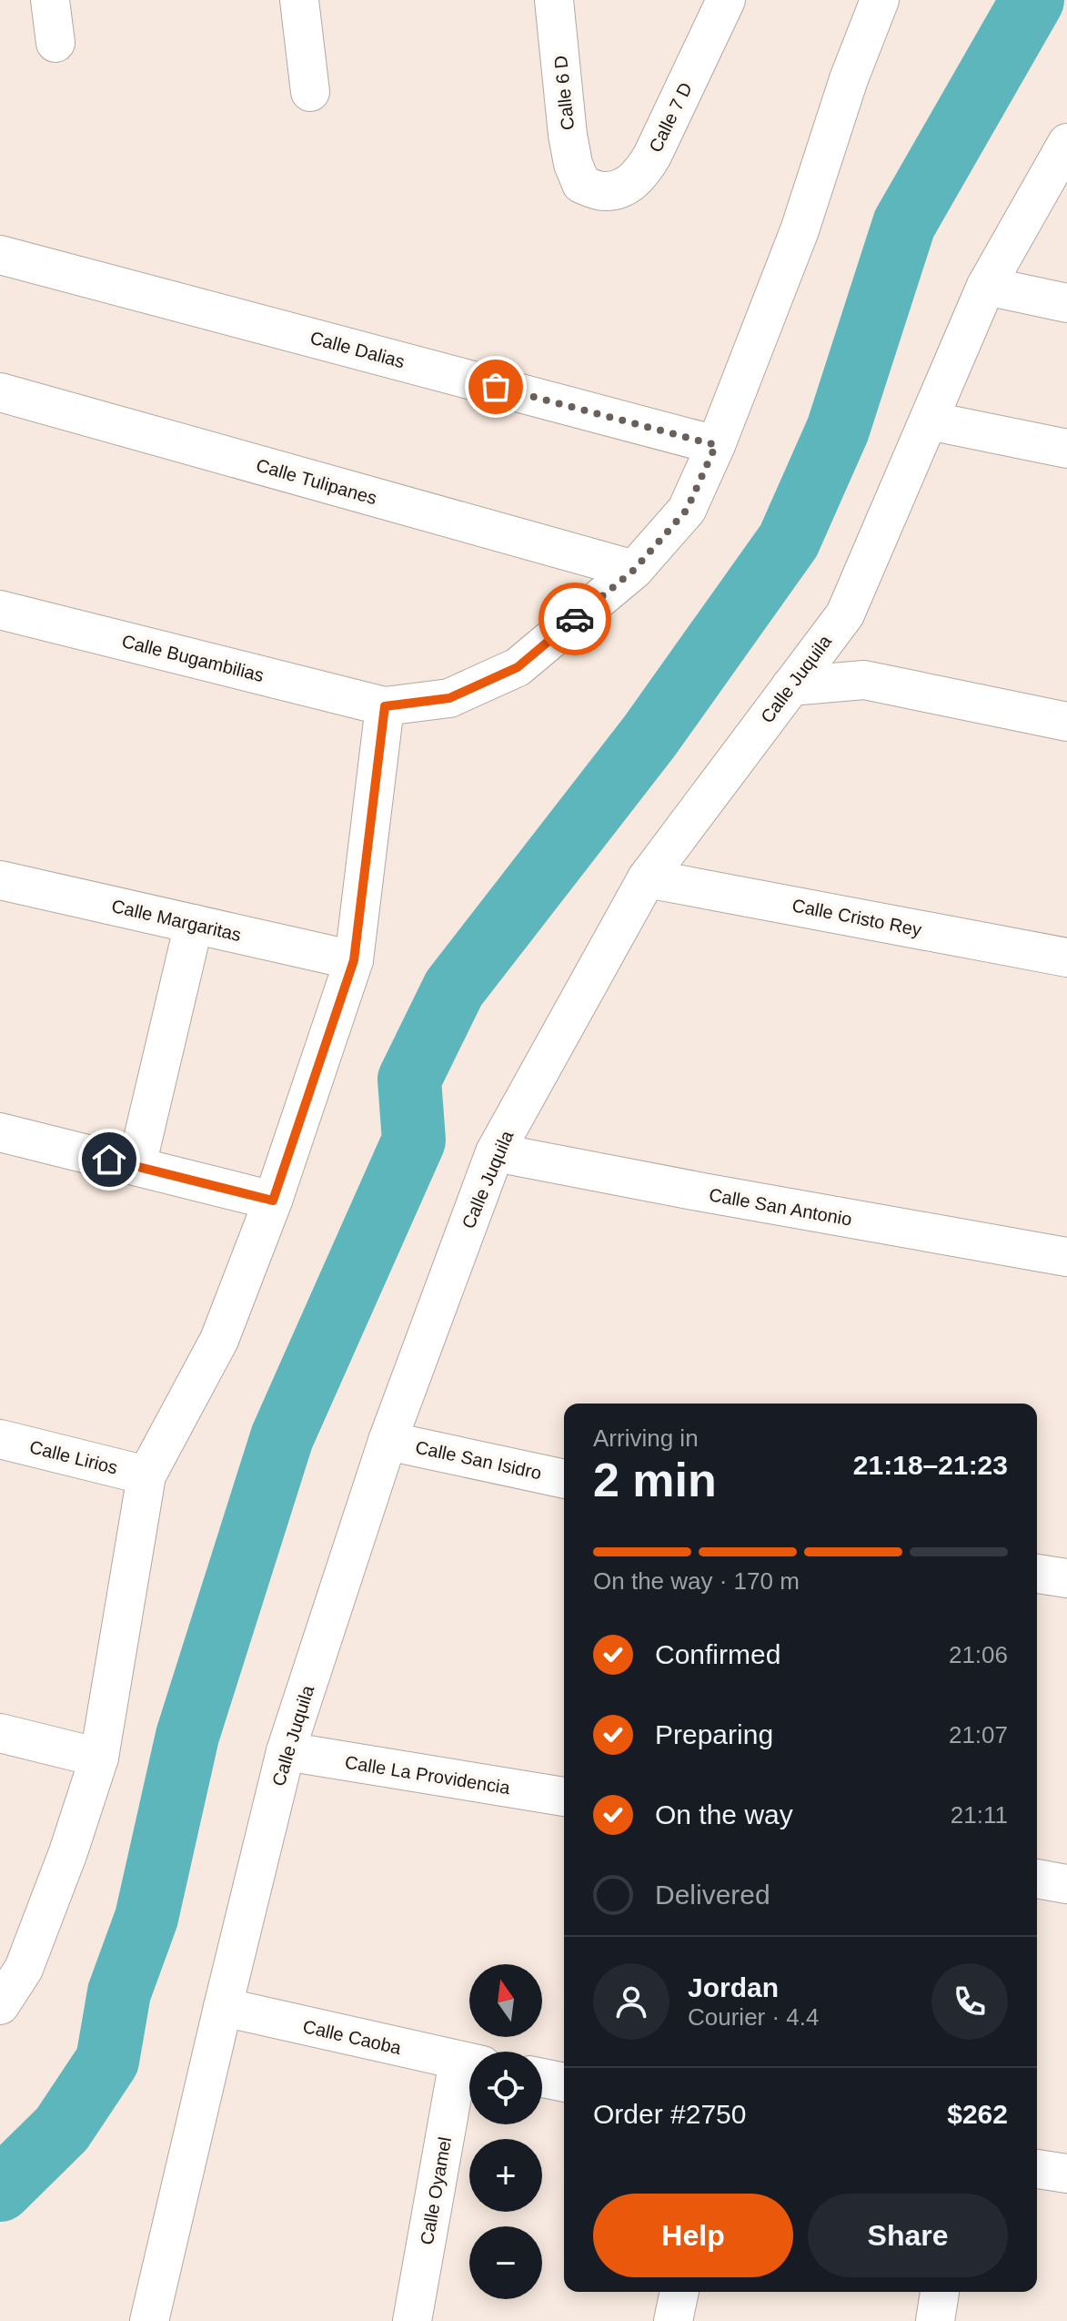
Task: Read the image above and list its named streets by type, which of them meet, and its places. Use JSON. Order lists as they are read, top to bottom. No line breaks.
{"streets":{"street":["Calle 6 D","Calle 7 D","Calle Dalias","Calle Tulipanes","Calle Bugambilias","Calle Juquila","Calle Cristo Rey","Calle Margaritas","Calle San Antonio","Calle Lirios","Calle San Isidro","Calle La Providencia","Calle Caoba","Calle Oyamel"]},"crossings":[["Calle 6 D","Calle 7 D"],["Calle Juquila","Calle Cristo Rey"],["Calle Juquila","Calle San Antonio"],["Calle Juquila","Calle San Isidro"],["Calle Juquila","Calle La Providencia"],["Calle Juquila","Calle Caoba"]],"north":"top","page":{"heading":["2 min","Arriving in","21:18–21:23"],"panel":["Jordan","Courier · 4.4","Order #2750","$262"],"bar":"On the way · 170 m","list":[["Confirmed","21:06"],["Preparing","21:07"],["On the way","21:11"],"Delivered"],"map_buttons":["+","−"],"buttons":["Help","Share"]}}
